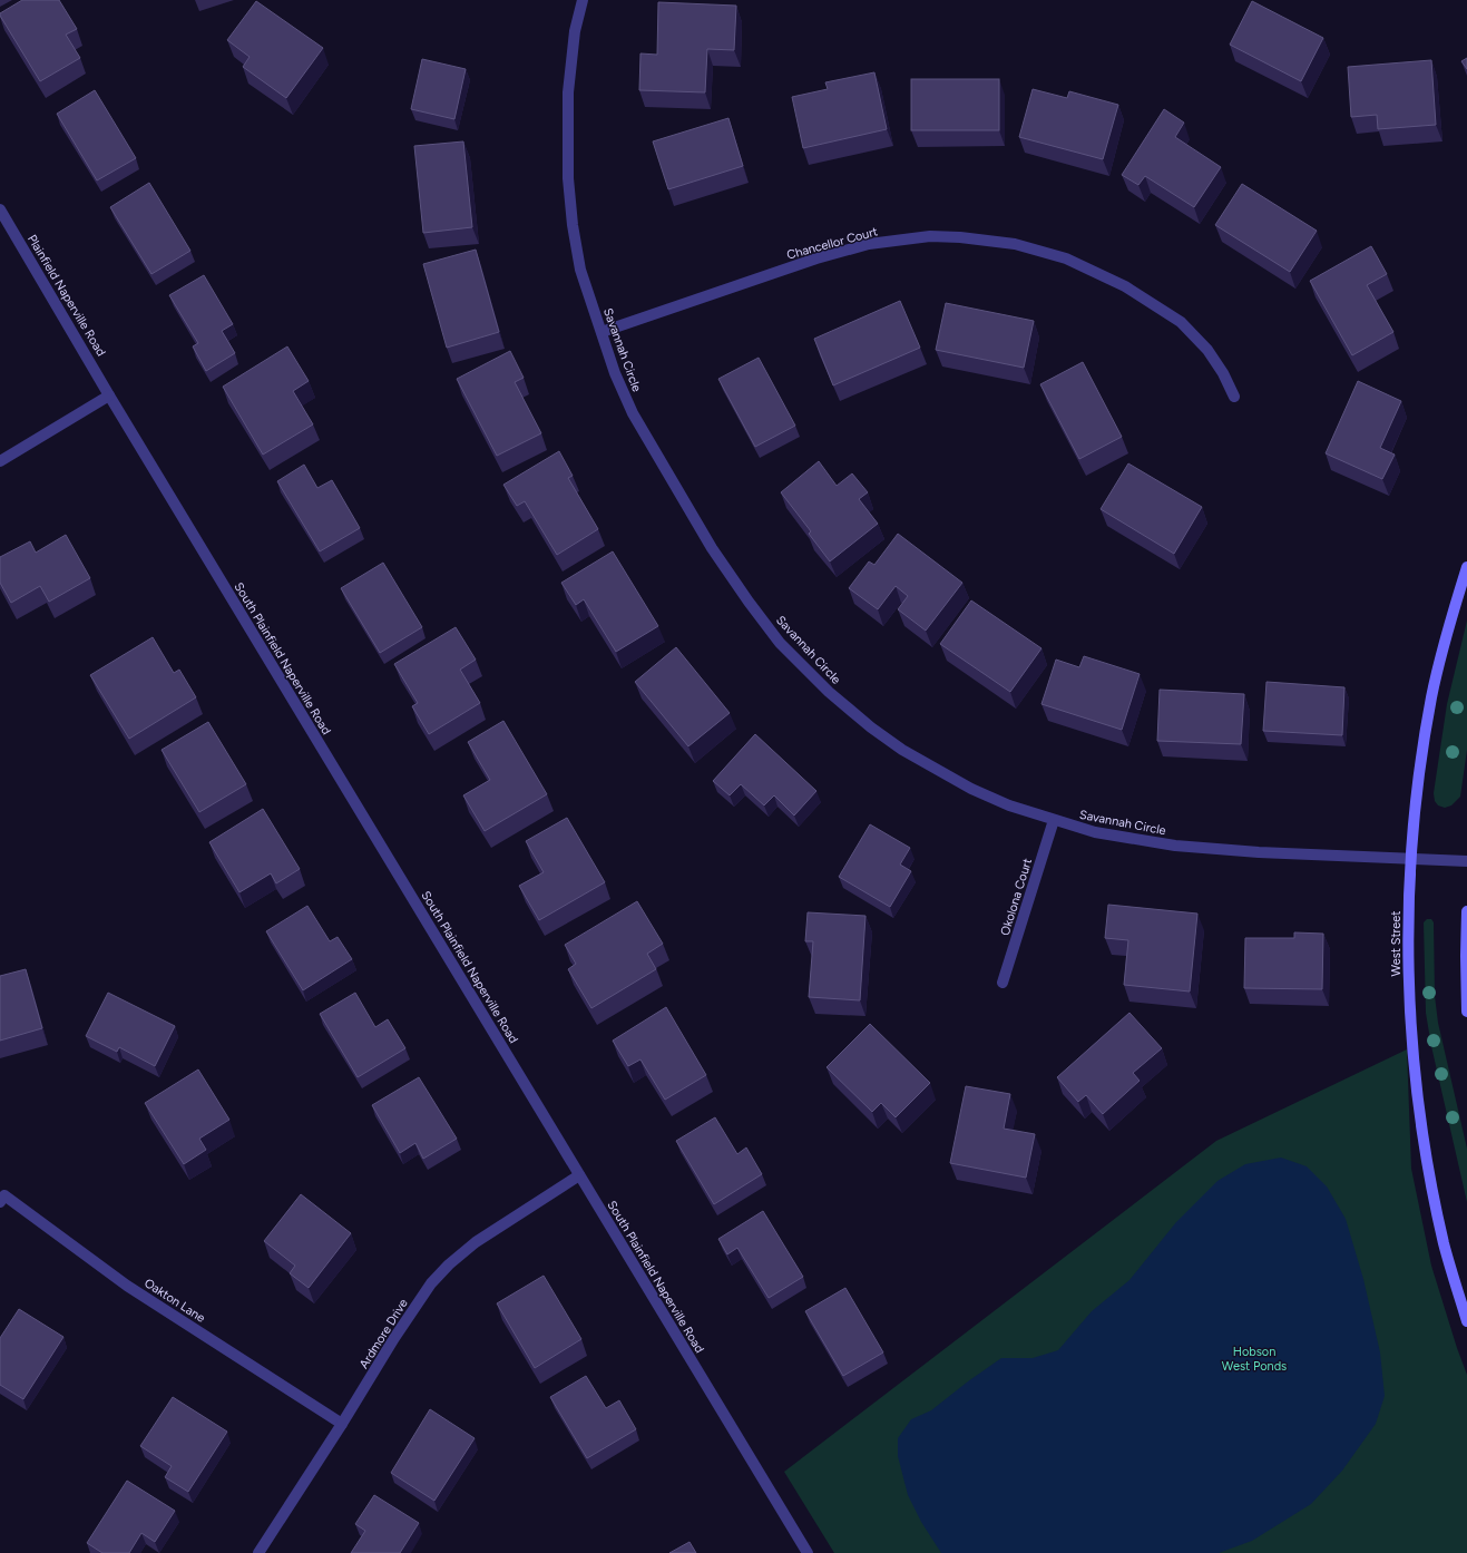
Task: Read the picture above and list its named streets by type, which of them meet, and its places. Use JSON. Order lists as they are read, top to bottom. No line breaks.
{"streets":{"street":["Chancellor Court","Plainfield Naperville Road","Savannah Circle","South Plainfield Naperville Road","Okolona Court","West Street","Oakton Lane","Ardmore Drive"]},"crossings":[["Chancellor Court","Savannah Circle"],["Plainfield Naperville Road","South Plainfield Naperville Road"],["Savannah Circle","Okolona Court"],["Savannah Circle","West Street"],["South Plainfield Naperville Road","Ardmore Drive"],["Oakton Lane","Ardmore Drive"]],"parks":["Hobson West Ponds"]}
